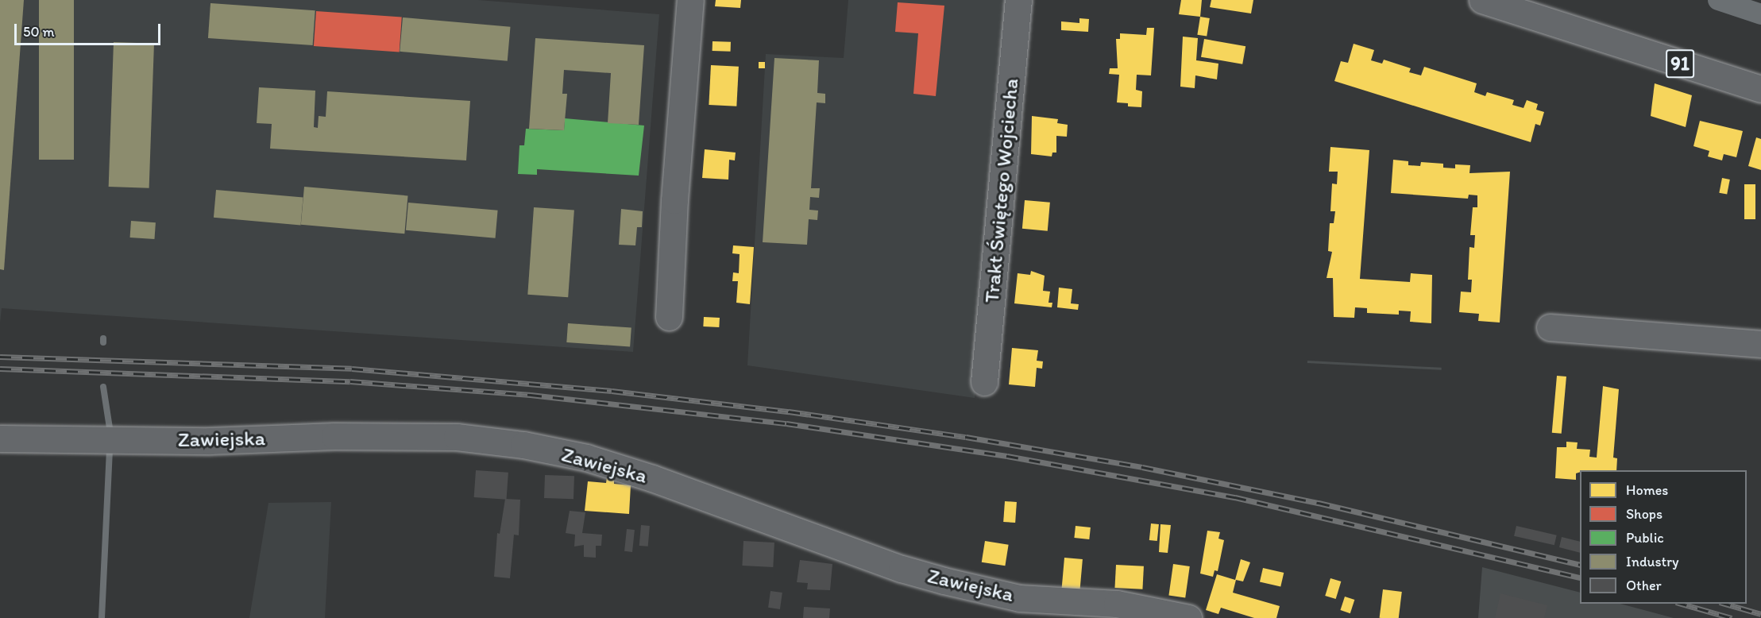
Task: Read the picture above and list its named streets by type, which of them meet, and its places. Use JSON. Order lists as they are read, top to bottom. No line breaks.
{"streets":{"street":["91","Trakt Świętego Wojciecha","Zawiejska"]},"legend":["Homes","Shops","Public","Industry","Other"],"scale_bar":"50 m"}
